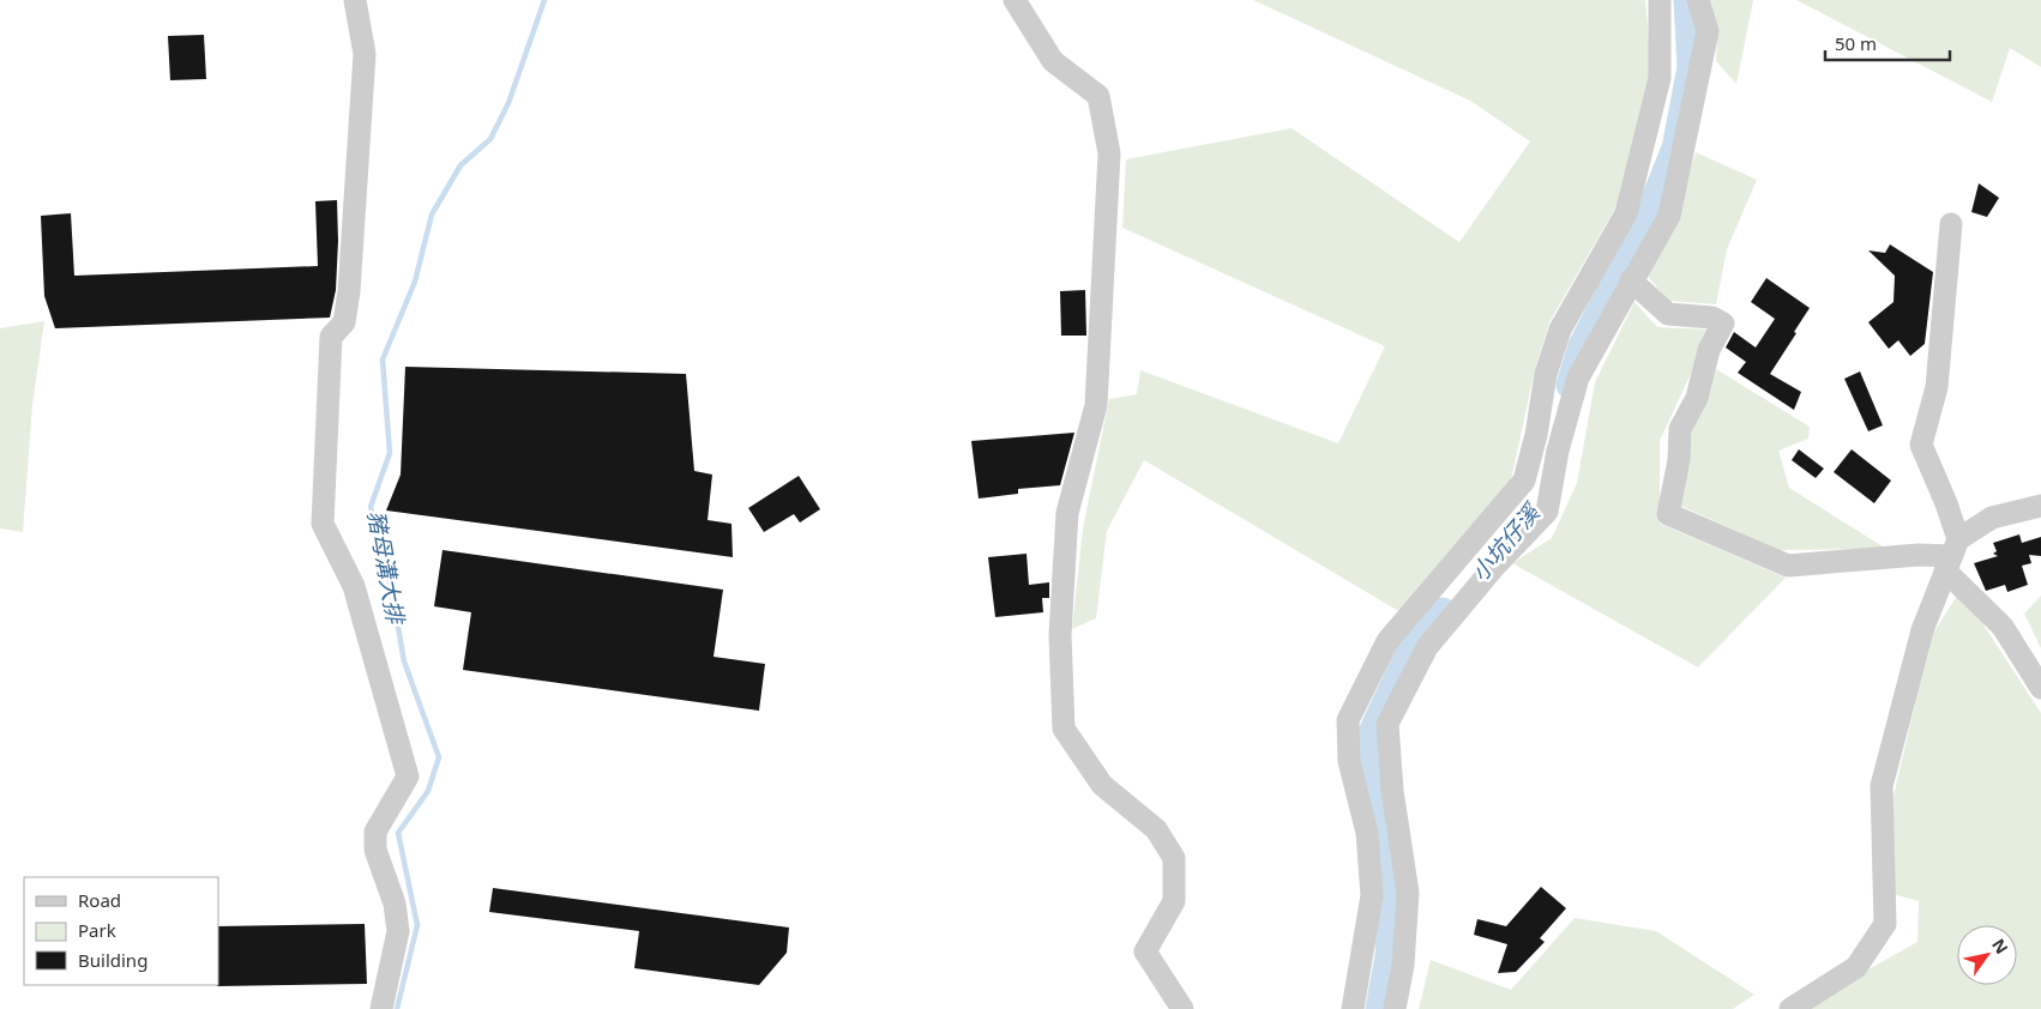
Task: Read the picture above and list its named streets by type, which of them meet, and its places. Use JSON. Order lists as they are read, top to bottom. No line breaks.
{"water":["小坑仔溪","豬母溝大排"],"legend":["Road","Park","Building"],"scale_bar":"50 m","north":"top right"}
